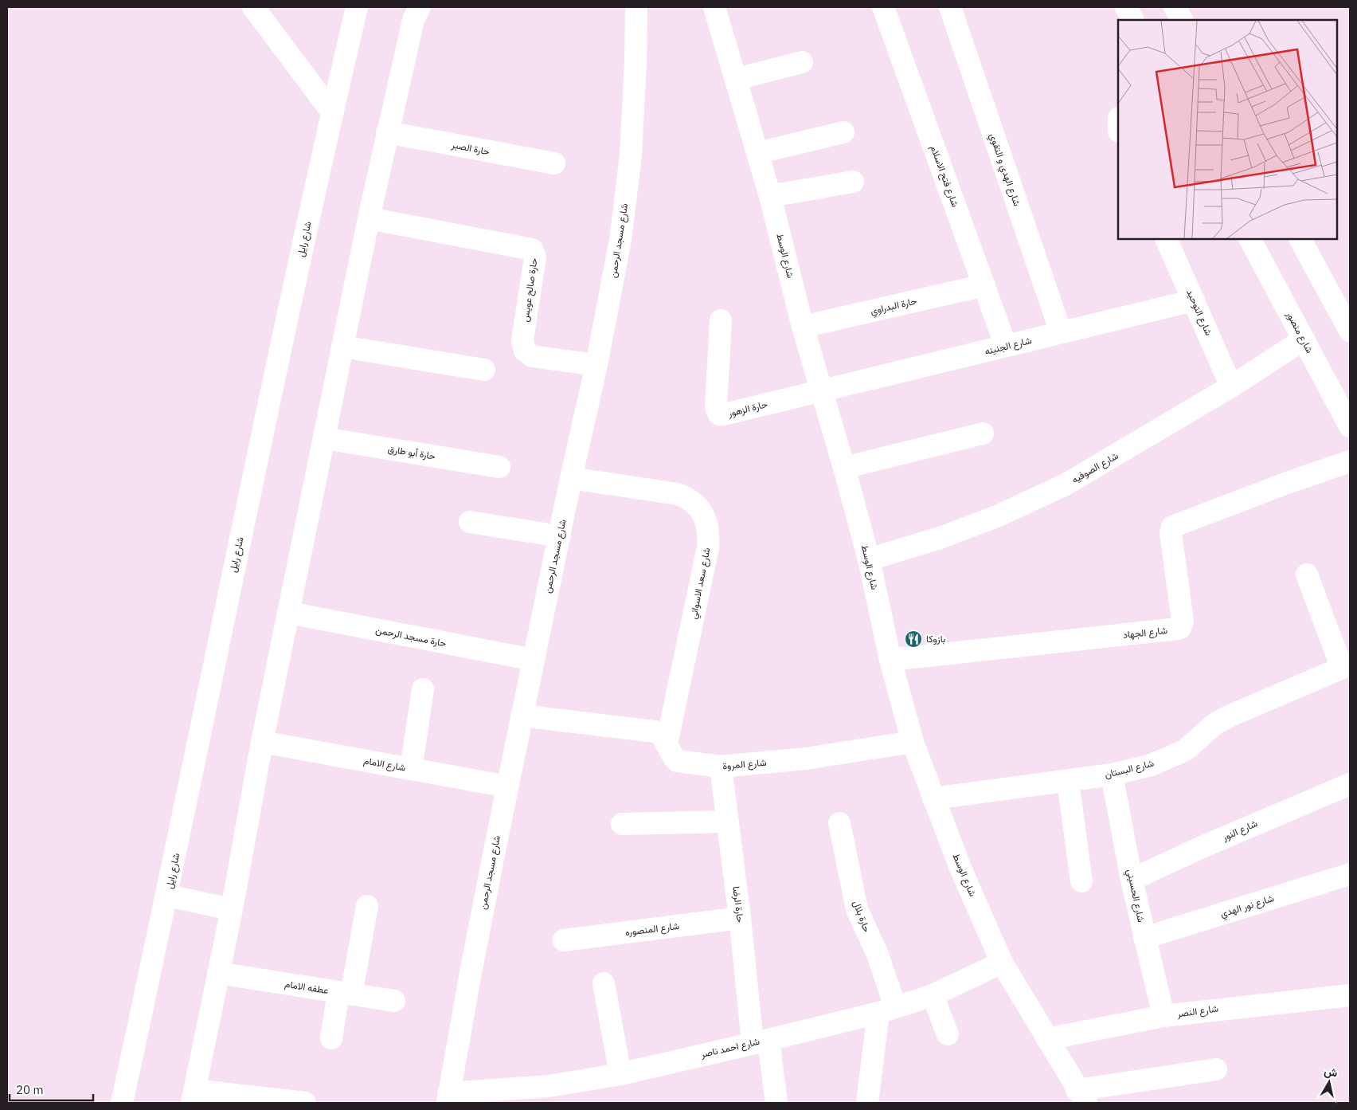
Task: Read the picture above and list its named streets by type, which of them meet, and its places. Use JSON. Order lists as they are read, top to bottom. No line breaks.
{"streets":{"street":["حارة الصبر","شارع الهدي و التقوي","شارع فتح الاسلام","شارع رايل","شارع مسجد الرحمن","شارع الوسط","حارة صالح عويس","حارة البدراوي","شارع التوحيد","شارع منصور","شارع الجنينه","حارة الزهور","حارة أبو طارق","شارع الصوفيه","شارع سعد الاسواني","شارع الجهاد","حارة مسجد الرحمن","شارع الامام","شارع المروة","شارع البستان","شارع النور","شارع الحسيني","حارة الرضا","شارع نور الهدي","حارة بلال","شارع المنصوره","عطفه الامام","شارع النصر","شارع احمد ناصر"]},"crossings":[["شارع الهدي و التقوي","شارع الجنينه"],["شارع فتح الاسلام","حارة البدراوي"],["شارع فتح الاسلام","شارع الجنينه"],["شارع مسجد الرحمن","حارة صالح عويس"],["شارع مسجد الرحمن","شارع سعد الاسواني"],["شارع مسجد الرحمن","حارة مسجد الرحمن"],["شارع مسجد الرحمن","شارع الامام"],["شارع مسجد الرحمن","شارع المروة"],["شارع مسجد الرحمن","شارع احمد ناصر"],["شارع الوسط","حارة البدراوي"],["شارع الوسط","شارع الجنينه"],["شارع الوسط","حارة الزهور"],["شارع الوسط","شارع الصوفيه"],["شارع الوسط","شارع الجهاد"],["شارع الوسط","شارع المروة"],["شارع الوسط","شارع البستان"],["شارع الوسط","شارع النصر"],["شارع الوسط","شارع احمد ناصر"],["شارع التوحيد","شارع الجنينه"],["شارع التوحيد","شارع الصوفيه"],["شارع منصور","شارع الصوفيه"],["شارع الجنينه","حارة الزهور"],["شارع سعد الاسواني","شارع المروة"],["شارع المروة","حارة الرضا"],["شارع البستان","شارع الحسيني"],["شارع النور","شارع الحسيني"],["شارع الحسيني","شارع نور الهدي"],["شارع الحسيني","شارع النصر"],["حارة الرضا","شارع المنصوره"],["حارة الرضا","شارع احمد ناصر"],["حارة بلال","شارع احمد ناصر"]],"places":{"restaurant":["بازوكا"]},"scale_bar":"20 m","north":"top"}
